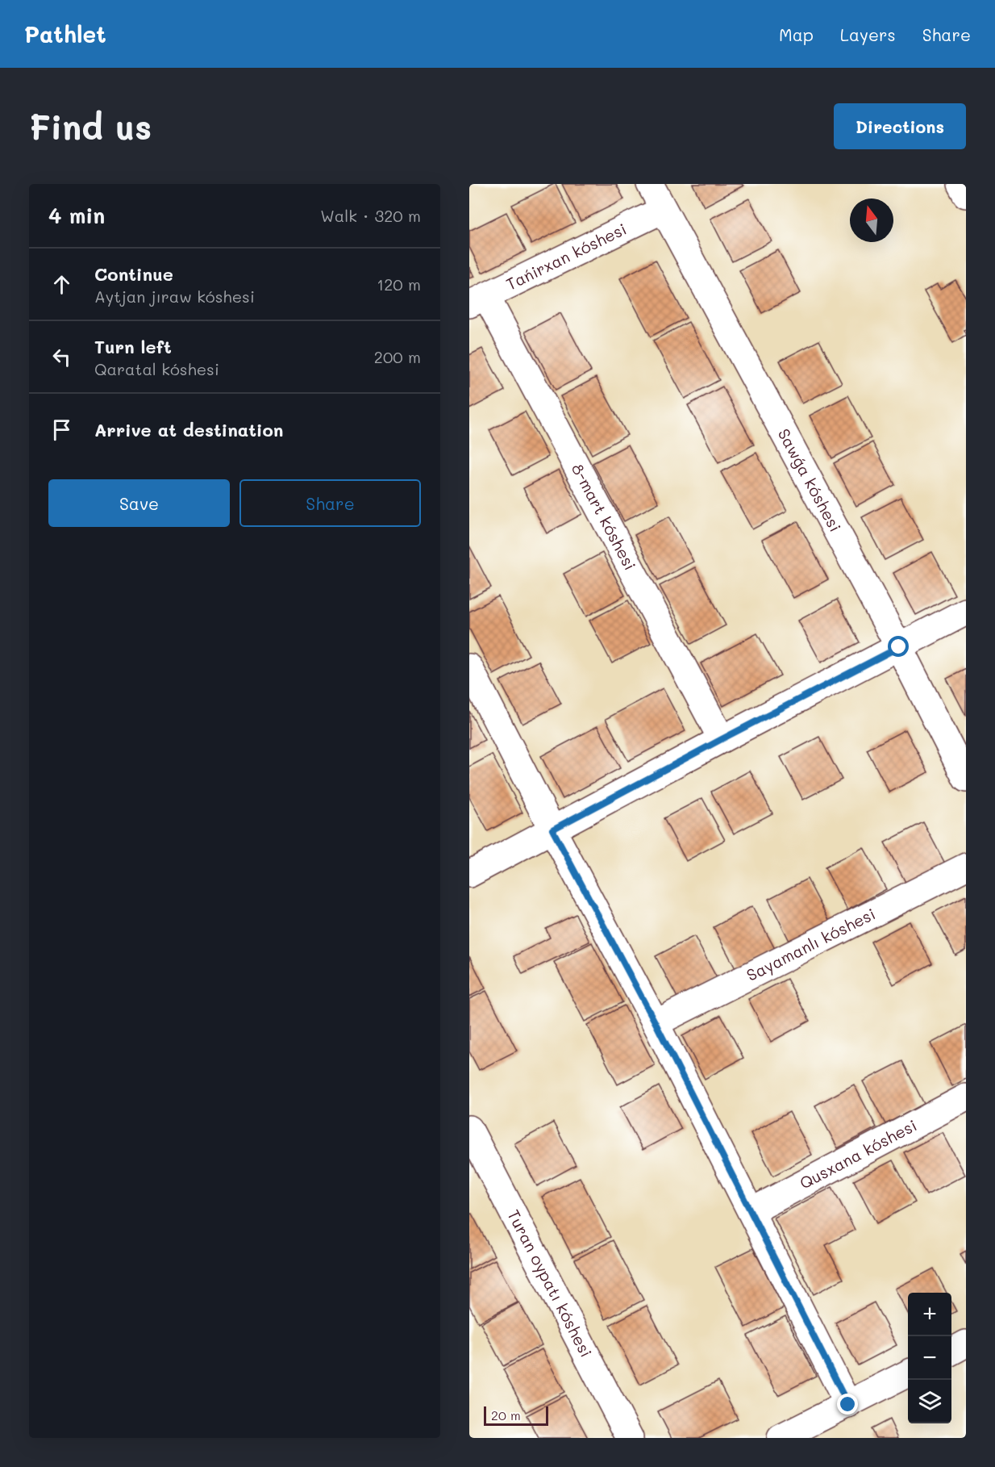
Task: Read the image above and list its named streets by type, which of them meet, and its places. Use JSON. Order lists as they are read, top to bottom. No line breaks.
{"streets":{"street":["Tańirxan kóshesi","Sawǵa kóshesi","8-mart kóshesi","Sayamanlı kóshesi","Qusxana kóshesi","Turan oypatı kóshesi"]},"crossings":[["Tańirxan kóshesi","Sawǵa kóshesi"],["Tańirxan kóshesi","8-mart kóshesi"]],"scale_bar":"20 m","north":"top","page":{"header":"Pathlet","nav":["Map","Layers","Share"],"buttons":["Directions",["Save","Share"]],"title":"Find us","heading":["4 min","Walk · 320 m"],"list":[["Continue","Aytjan jıraw kóshesi","120 m"],["Turn left","Qaratal kóshesi","200 m"],"Arrive at destination"],"map_buttons":["+","−"],"scale":"20 m"}}
